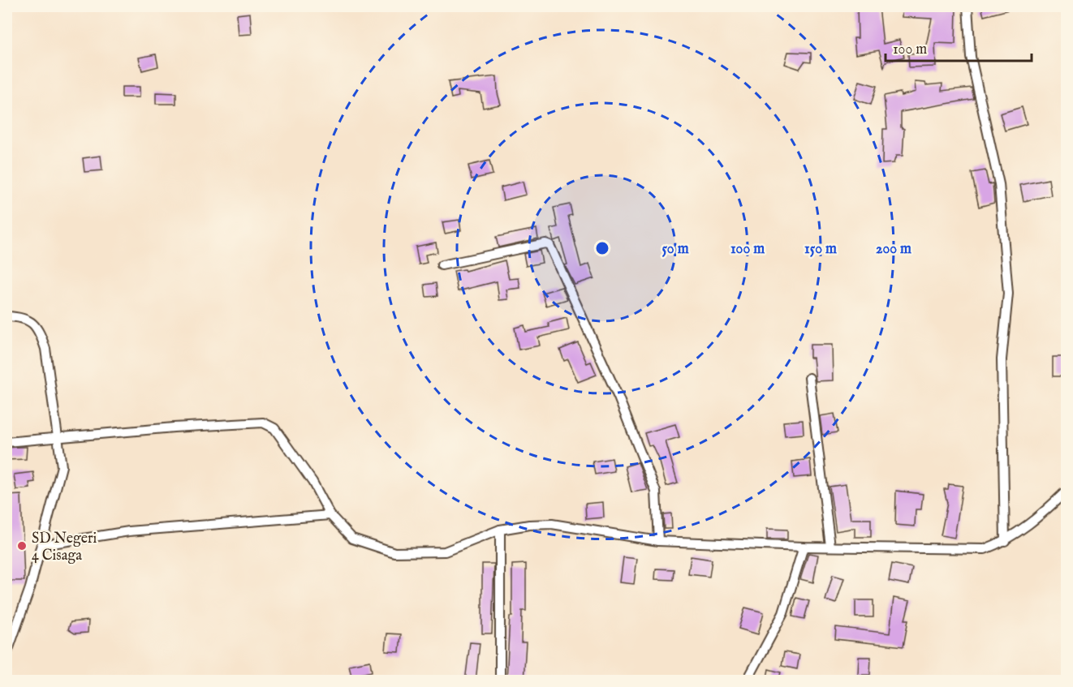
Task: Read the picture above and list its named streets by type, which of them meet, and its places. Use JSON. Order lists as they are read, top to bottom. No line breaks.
{"places":["SD Negeri 4 Cisaga"],"scale_bar":"100 m","rings":["50 m","100 m","150 m","200 m"]}
